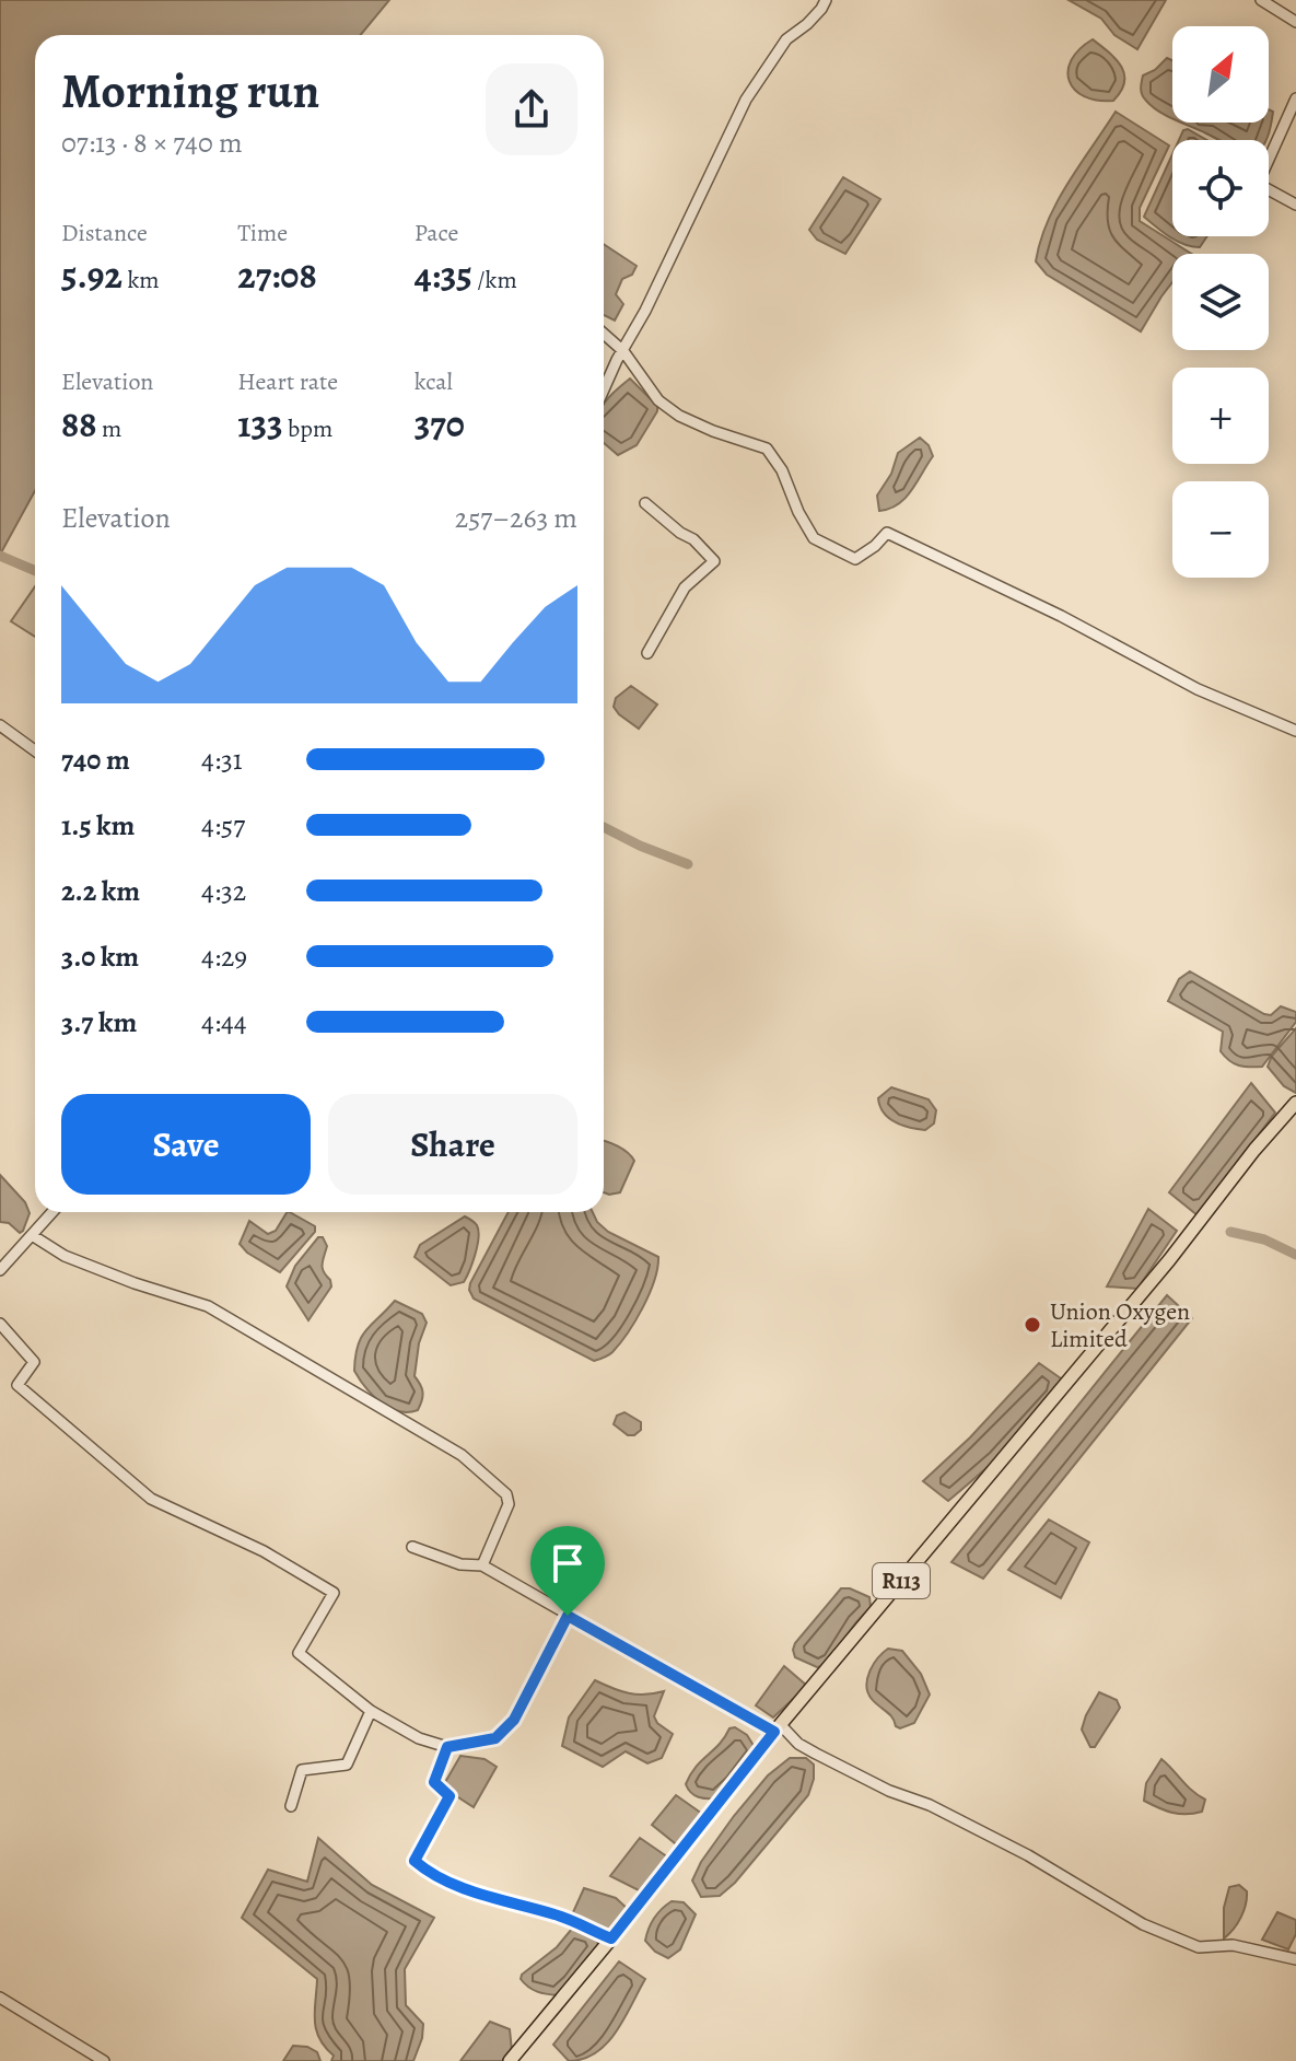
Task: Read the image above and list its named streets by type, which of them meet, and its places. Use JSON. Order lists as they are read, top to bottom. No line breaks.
{"streets":{"main road":["R113"]},"places":["Union Oxygen Limited"],"north":"top right","page":{"map_buttons":["+","−"],"heading":["Morning run","07:13 · 8 × 740 m"],"stats":[["Distance","5.92 km"],["Time","27:08"],["Pace","4:35 /km"],["Elevation","88 m"],["Heart rate","133 bpm"],["kcal","370"]],"chart":["Elevation","257–263 m"],"list":[{"name":"740 m","note":"4:31"},{"name":"1.5 km","note":"4:57"},{"name":"2.2 km","note":"4:32"},{"name":"3.0 km","note":"4:29"},{"name":"3.7 km","note":"4:44"}],"buttons":["Save","Share"]}}
